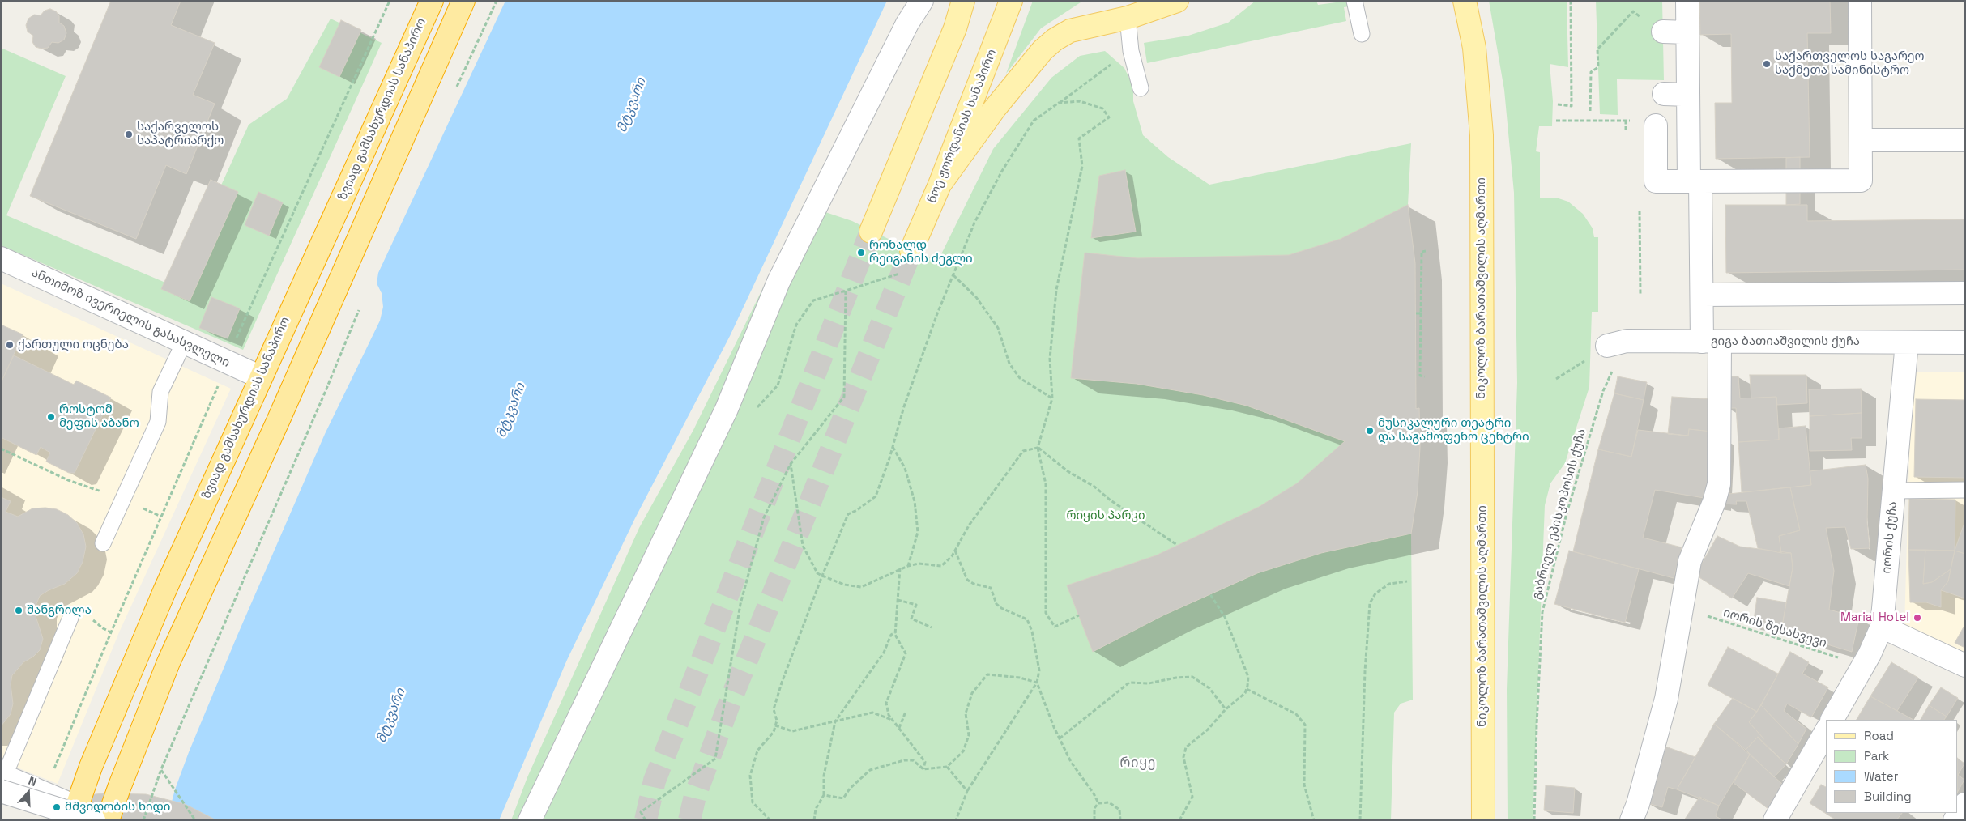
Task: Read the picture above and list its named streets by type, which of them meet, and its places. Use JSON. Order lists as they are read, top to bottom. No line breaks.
{"streets":{"highway":["ზვიად გამსახურდიას სანაპირო"],"main road":["ნოე ჟორდანიას სანაპირო","ნიკოლოზ ბარათაშვილის აღმართი"],"street":["ანთიმოზ ივერიელის გასასვლელი","გიგა ბათიაშვილის ქუჩა","იორის ქუჩა"],"path":["გაბრიელ ეპისკოპოსის ქუჩა","იორის შესახვევი"]},"crossings":[["ზვიად გამსახურდიას სანაპირო","ანთიმოზ ივერიელის გასასვლელი"],["გიგა ბათიაშვილის ქუჩა","გაბრიელ ეპისკოპოსის ქუჩა"],["გიგა ბათიაშვილის ქუჩა","იორის ქუჩა"],["იორის ქუჩა","იორის შესახვევი"]],"districts":["რიყე"],"water":["მტკვარი"],"parks":["რიყის პარკი"],"places":["საქართველოს საგარეო საქმეთა სამინისტრო","საქარველოს საპატრიარქო","რონალდ რეიგანის ძეგლი","ქართული ოცნება","როსტომ მეფის აბანო","მუსიკალური თეატრი და საგამოფენო ცენტრი","შანგრილა","Marial Hotel","მშვიდობის ხიდი"],"legend":["Road","Park","Water","Building"],"north":"top"}
